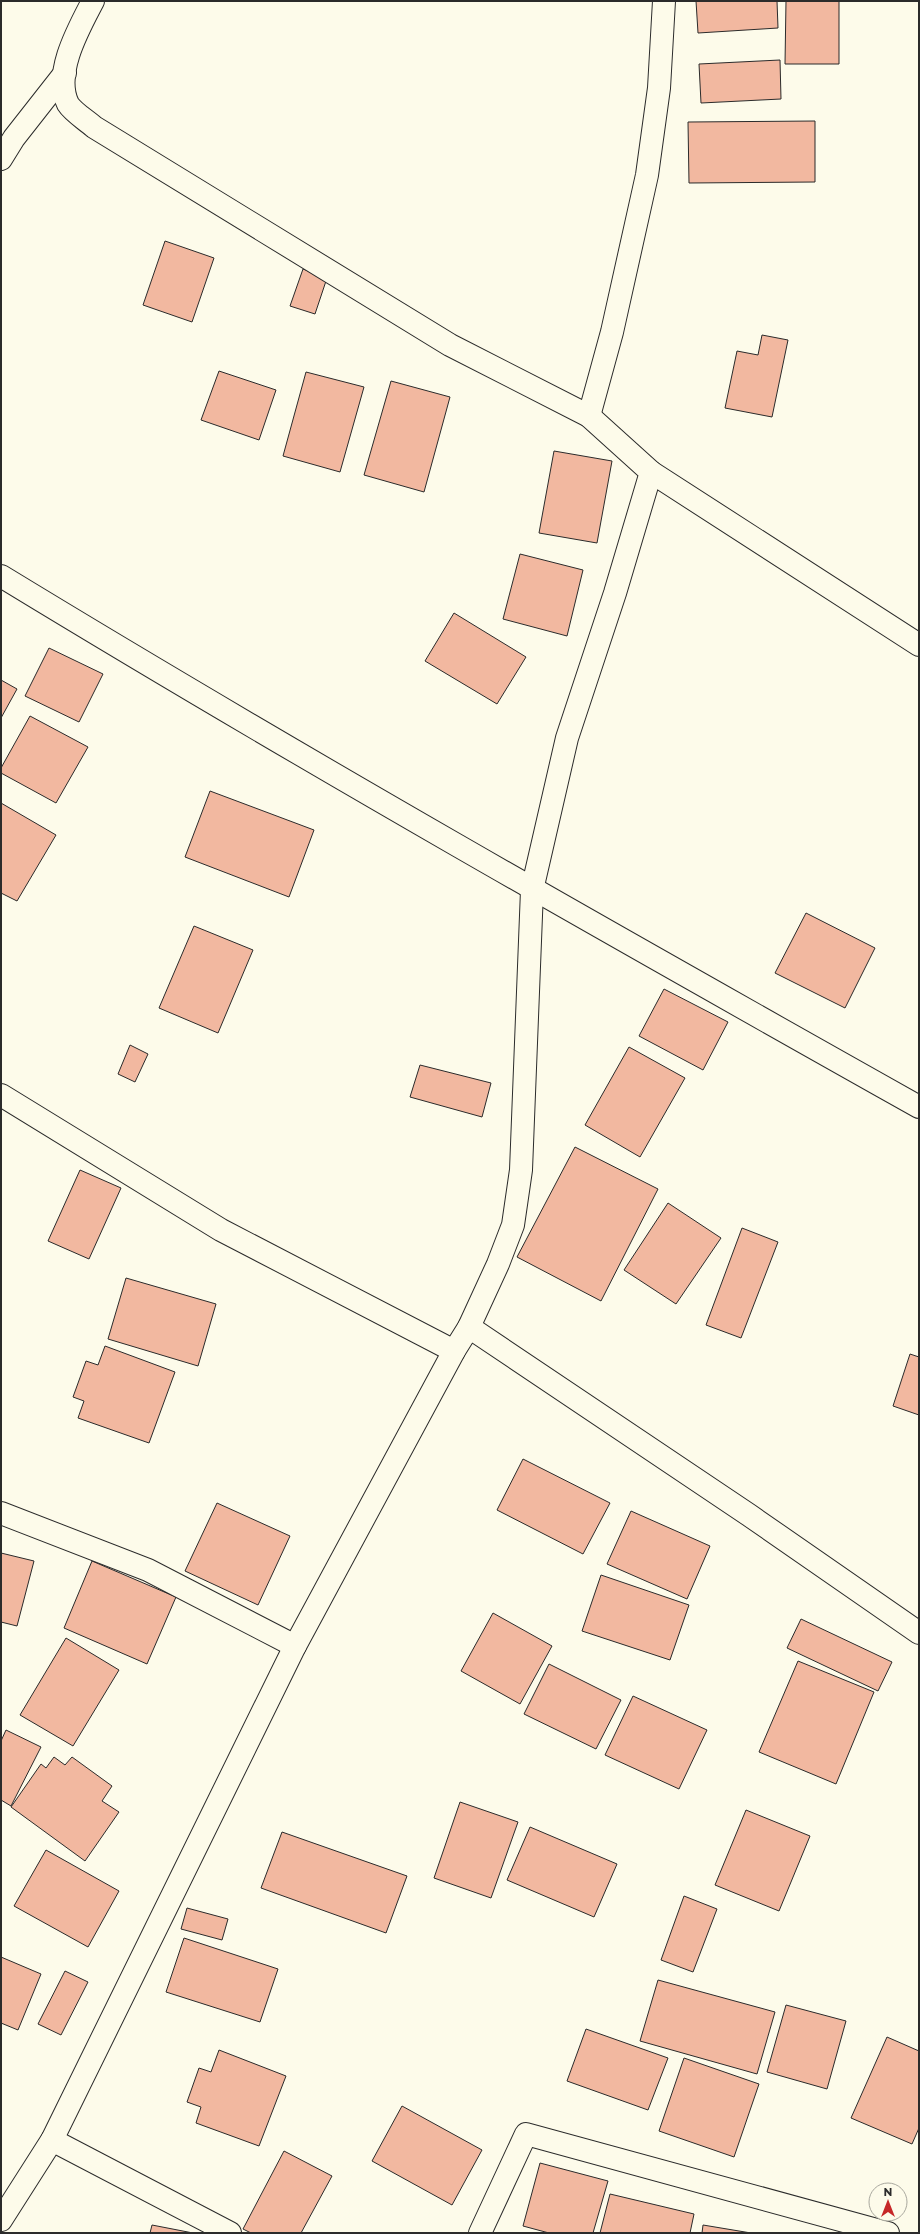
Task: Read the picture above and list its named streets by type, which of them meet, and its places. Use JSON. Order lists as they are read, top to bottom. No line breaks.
{"north":"top"}
